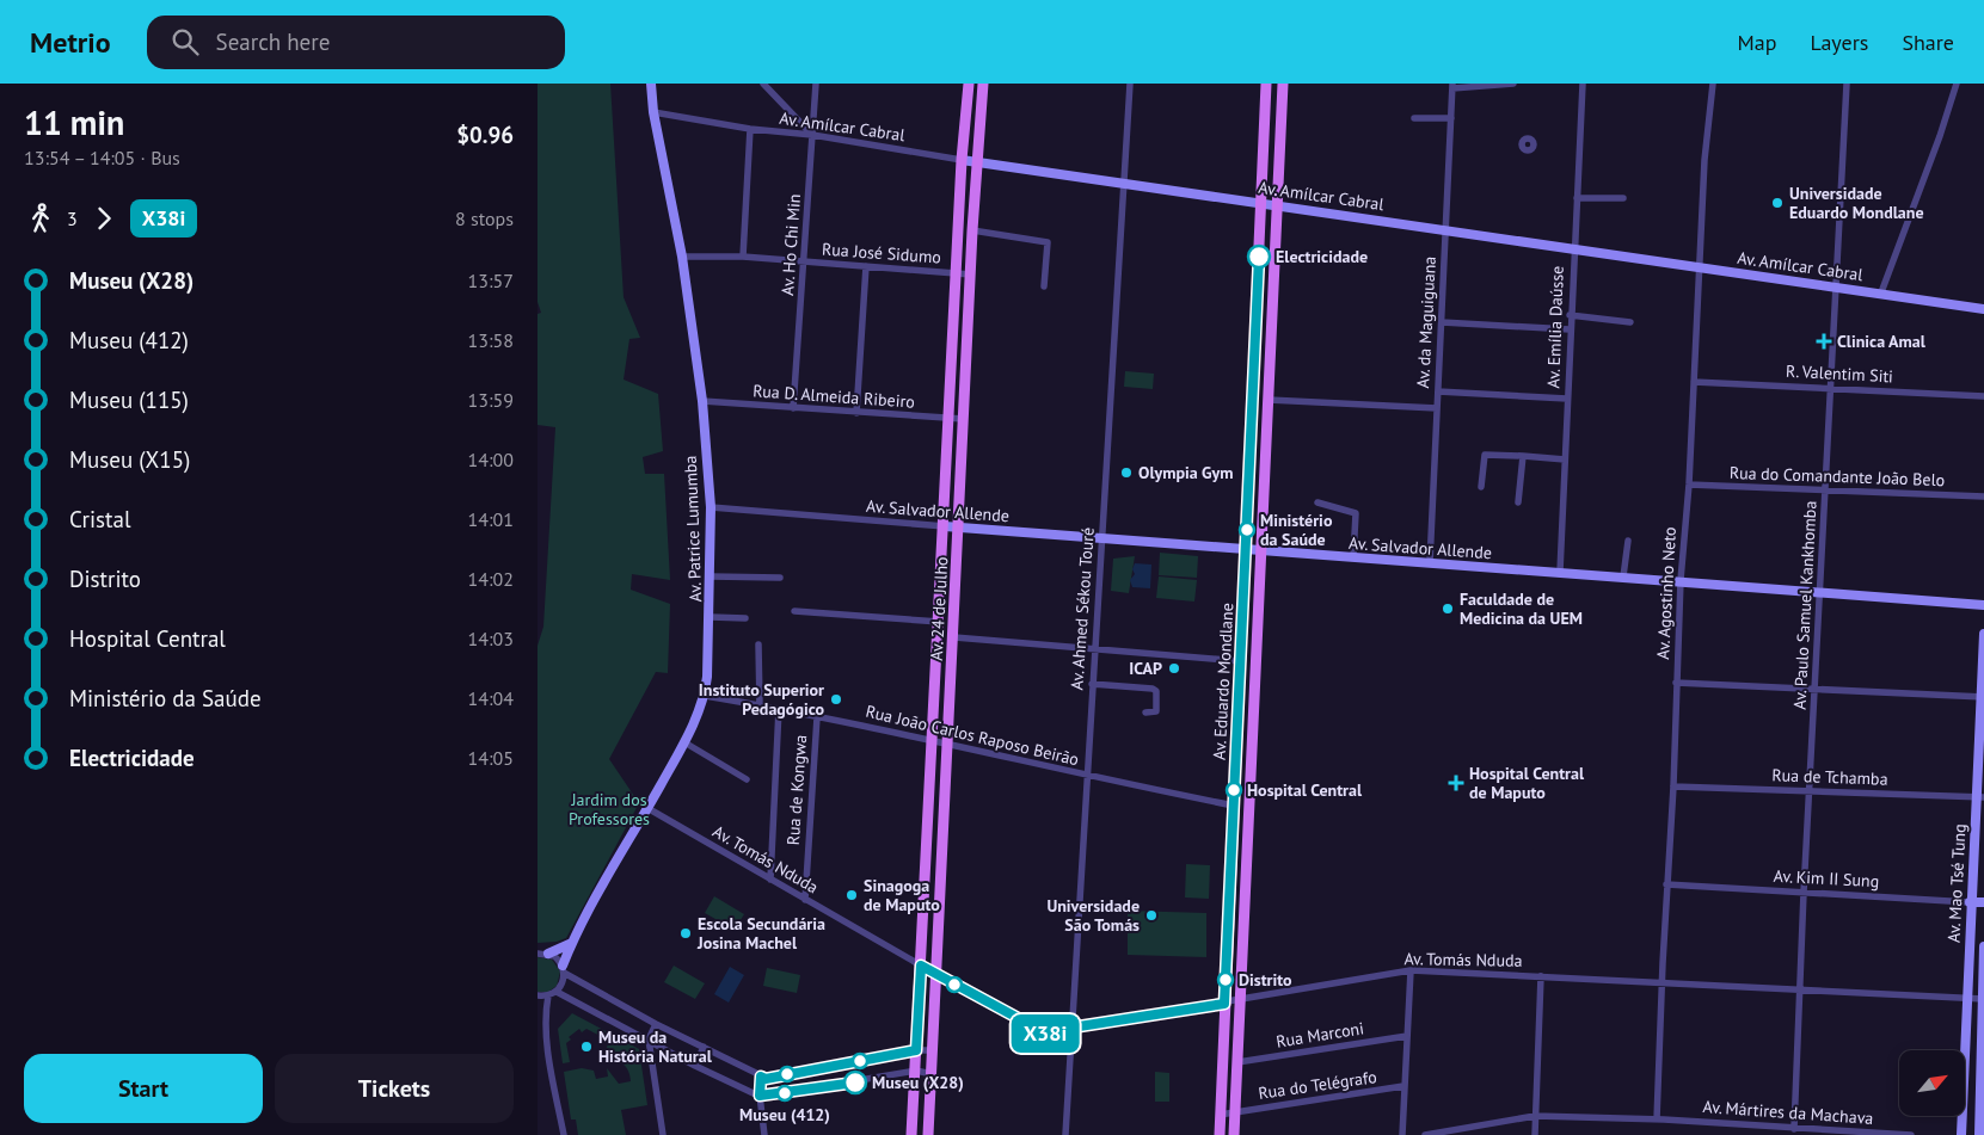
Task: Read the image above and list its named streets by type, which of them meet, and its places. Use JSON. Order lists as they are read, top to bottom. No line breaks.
{"streets":{"main road":["Av. 24 de Julho","Av. Eduardo Mondlane"],"street":["Av. Amílcar Cabral","Av. Ho Chi Min","Rua José Sidumo","Av. da Maguiguana","Av. Emília Daússe","R. Valentim Siti","Rua D. Almeida Ribeiro","Rua do Comandante João Belo","Av. Salvador Allende","Av. Patrice Lumumba","Av. Agostinho Neto","Av. Paulo Samuel Kankhomba","Av. Ahmed Sékou Touré","Rua João Carlos Raposo Beirão","Rua de Tchamba","Rua de Kongwa","Av. Tomás Nduda","Av. Kim II Sung","Av. Mao Tsé Tung","Rua Marconi","Rua do Telégrafo","Av. Mártires da Machava"]},"crossings":[["Av. Amílcar Cabral","Av. Ho Chi Min"],["Av. Amílcar Cabral","Av. da Maguiguana"],["Av. Amílcar Cabral","Av. Emília Daússe"],["Av. Amílcar Cabral","Av. Patrice Lumumba"],["Av. Amílcar Cabral","Av. Agostinho Neto"],["Av. Amílcar Cabral","Av. Paulo Samuel Kankhomba"],["Av. Amílcar Cabral","Av. 24 de Julho"],["Av. Amílcar Cabral","Av. Ahmed Sékou Touré"],["Av. Amílcar Cabral","Av. Eduardo Mondlane"],["Av. Ho Chi Min","Rua José Sidumo"],["Av. Ho Chi Min","Rua D. Almeida Ribeiro"],["Rua José Sidumo","Av. Patrice Lumumba"],["Rua José Sidumo","Av. 24 de Julho"],["Av. da Maguiguana","Av. Salvador Allende"],["Av. Emília Daússe","Av. Salvador Allende"],["R. Valentim Siti","Av. Agostinho Neto"],["R. Valentim Siti","Av. Paulo Samuel Kankhomba"],["Rua D. Almeida Ribeiro","Av. Patrice Lumumba"],["Rua D. Almeida Ribeiro","Av. 24 de Julho"],["Rua do Comandante João Belo","Av. Agostinho Neto"],["Rua do Comandante João Belo","Av. Paulo Samuel Kankhomba"],["Av. Salvador Allende","Av. Patrice Lumumba"],["Av. Salvador Allende","Av. Agostinho Neto"],["Av. Salvador Allende","Av. Paulo Samuel Kankhomba"],["Av. Salvador Allende","Av. 24 de Julho"],["Av. Salvador Allende","Av. Ahmed Sékou Touré"],["Av. Salvador Allende","Av. Eduardo Mondlane"],["Av. Patrice Lumumba","Rua João Carlos Raposo Beirão"],["Av. Patrice Lumumba","Av. Tomás Nduda"],["Av. Agostinho Neto","Rua de Tchamba"],["Av. Agostinho Neto","Av. Tomás Nduda"],["Av. Agostinho Neto","Av. Kim II Sung"],["Av. Agostinho Neto","Av. Mártires da Machava"],["Av. Paulo Samuel Kankhomba","Rua de Tchamba"],["Av. Paulo Samuel Kankhomba","Av. Tomás Nduda"],["Av. Paulo Samuel Kankhomba","Av. Kim II Sung"],["Av. Paulo Samuel Kankhomba","Av. Mártires da Machava"],["Av. 24 de Julho","Rua João Carlos Raposo Beirão"],["Av. 24 de Julho","Av. Tomás Nduda"],["Av. Ahmed Sékou Touré","Rua João Carlos Raposo Beirão"],["Av. Ahmed Sékou Touré","Av. Tomás Nduda"],["Av. Eduardo Mondlane","Rua João Carlos Raposo Beirão"],["Av. Eduardo Mondlane","Av. Tomás Nduda"],["Av. Eduardo Mondlane","Rua Marconi"],["Av. Eduardo Mondlane","Rua do Telégrafo"],["Rua João Carlos Raposo Beirão","Rua de Kongwa"],["Rua de Tchamba","Av. Mao Tsé Tung"],["Rua de Kongwa","Av. Tomás Nduda"],["Av. Tomás Nduda","Av. Mao Tsé Tung"],["Av. Kim II Sung","Av. Mao Tsé Tung"]],"parks":["Jardim dos Professores"],"places":{"other":["Universidade Eduardo Mondlane","Electricidade","Olympia Gym","Ministério da Saúde","Faculdade de Medicina da UEM","ICAP","Instituto Superior Pedagógico","Hospital Central","Sinagoga de Maputo","Universidade São Tomás","Escola Secundária Josina Machel","Distrito","Museu da História Natural","Museu (X28)","Museu (412)"],"health":["Clinica Amal","Hospital Central de Maputo"]},"lines":["bus line X38i"],"north":"top right","page":{"header":"Metrio","search":"Search here","nav":["Map","Layers","Share"],"heading":["11 min","13:54 – 14:05 · Bus","$0.96"],"on_map":"X38i","legs":["3","X38i","8 stops"],"list":[{"name":"Museu (X28)","value":"13:57"},{"name":"Museu (412)","value":"13:58"},{"name":"Museu (115)","value":"13:59"},{"name":"Museu (X15)","value":"14:00"},{"name":"Cristal","value":"14:01"},{"name":"Distrito","value":"14:02"},{"name":"Hospital Central","value":"14:03"},{"name":"Ministério da Saúde","value":"14:04"},{"name":"Electricidade","value":"14:05"}],"buttons":["Start","Tickets"]}}
